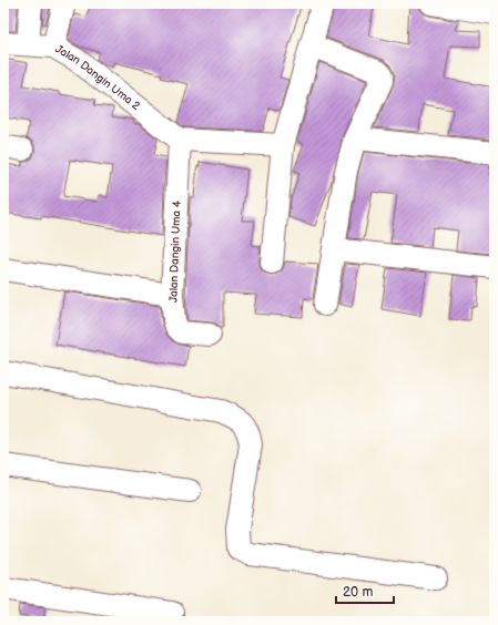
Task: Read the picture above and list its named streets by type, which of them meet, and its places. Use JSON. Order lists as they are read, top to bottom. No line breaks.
{"streets":{"street":["Jalan Dangin Uma 2","Jalan Dangin Uma 4"]},"crossings":[["Jalan Dangin Uma 2","Jalan Dangin Uma 4"]],"scale_bar":"20 m"}
